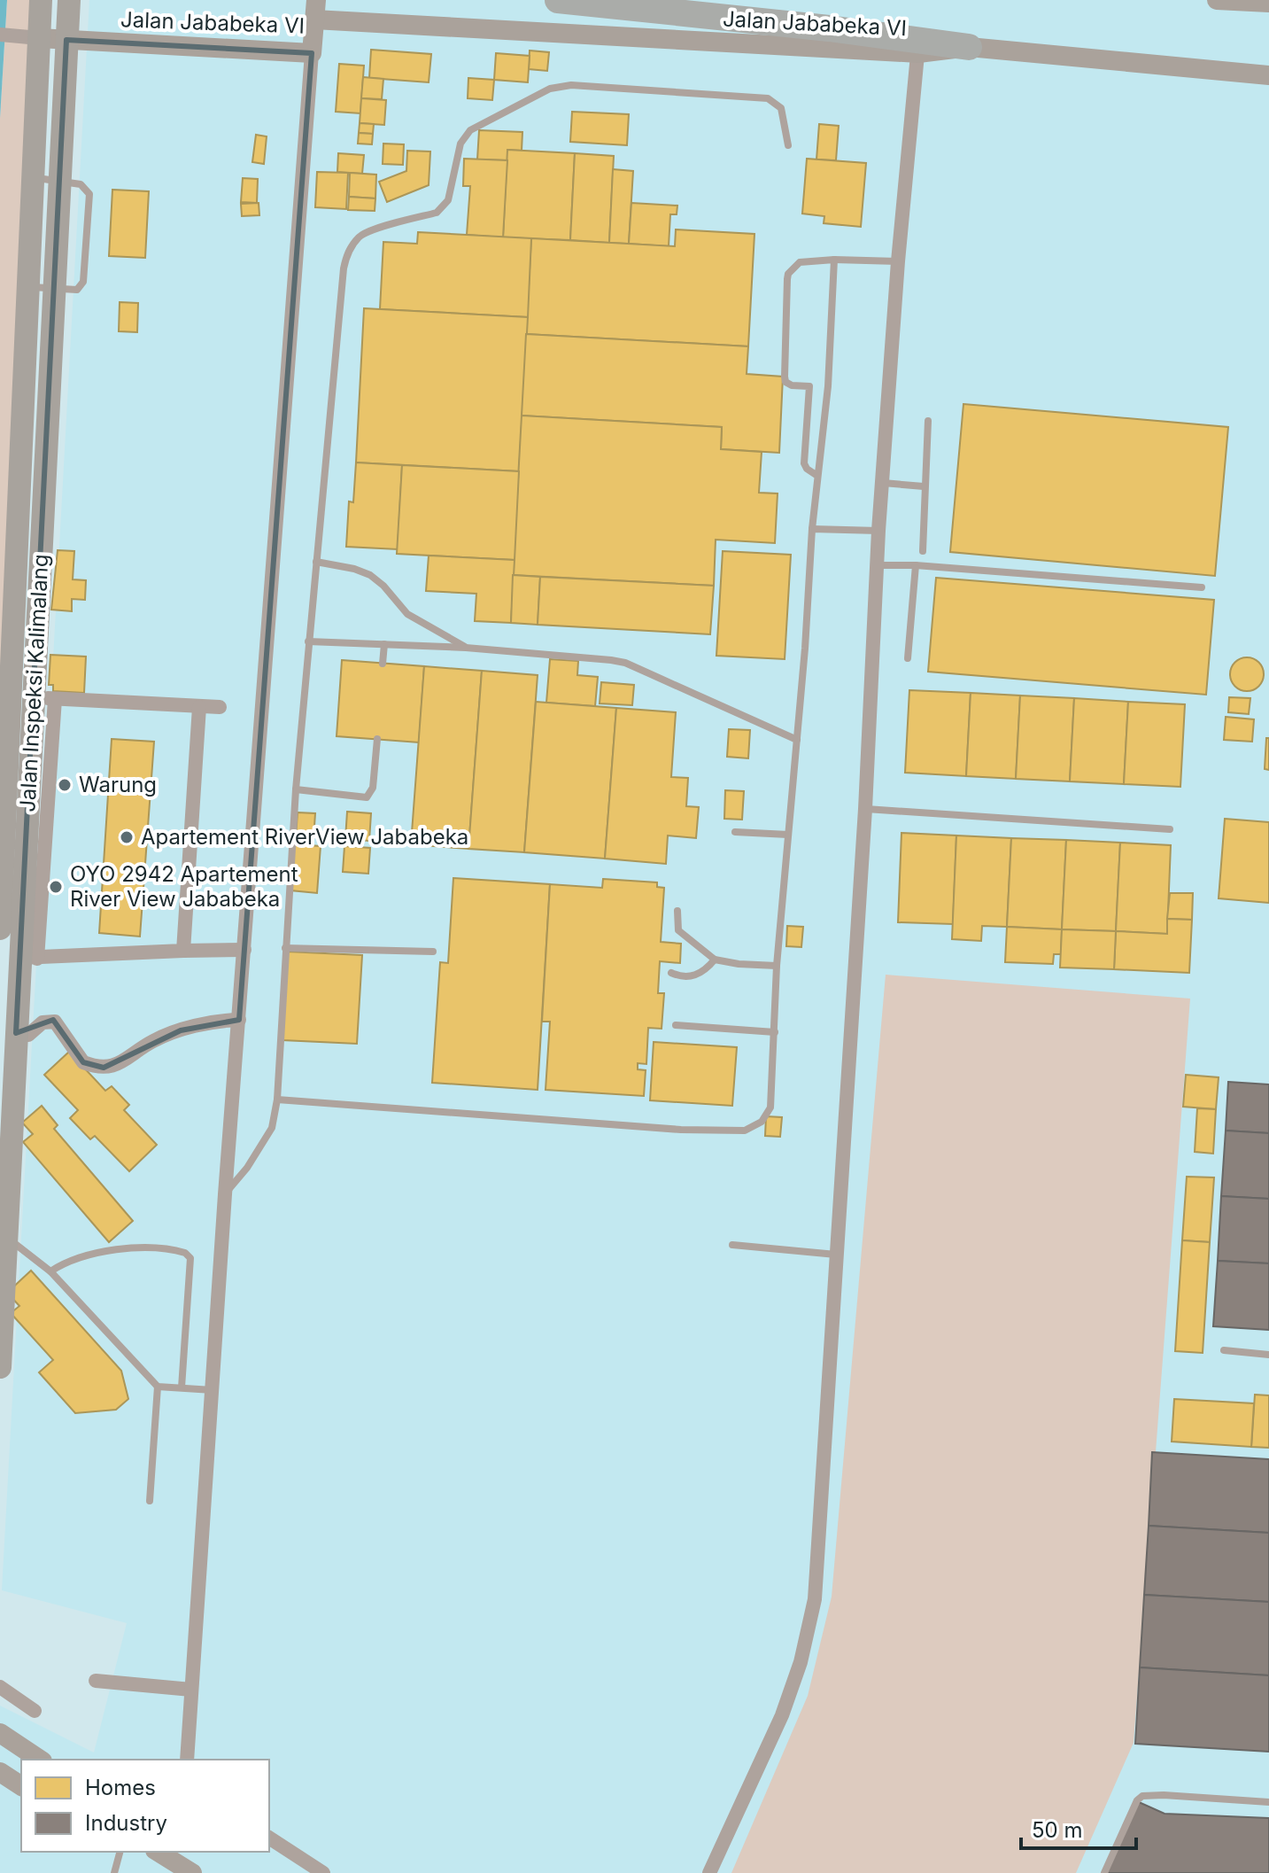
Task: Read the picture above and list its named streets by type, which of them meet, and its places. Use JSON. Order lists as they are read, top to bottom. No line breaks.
{"streets":{"main road":["Jalan Jababeka VI","Jalan Inspeksi Kalimalang"]},"crossings":[["Jalan Jababeka VI","Jalan Inspeksi Kalimalang"]],"places":["Warung","Apartement RiverView Jababeka","OYO 2942 Apartement River View Jababeka"],"legend":["Homes","Industry"],"scale_bar":"50 m"}
